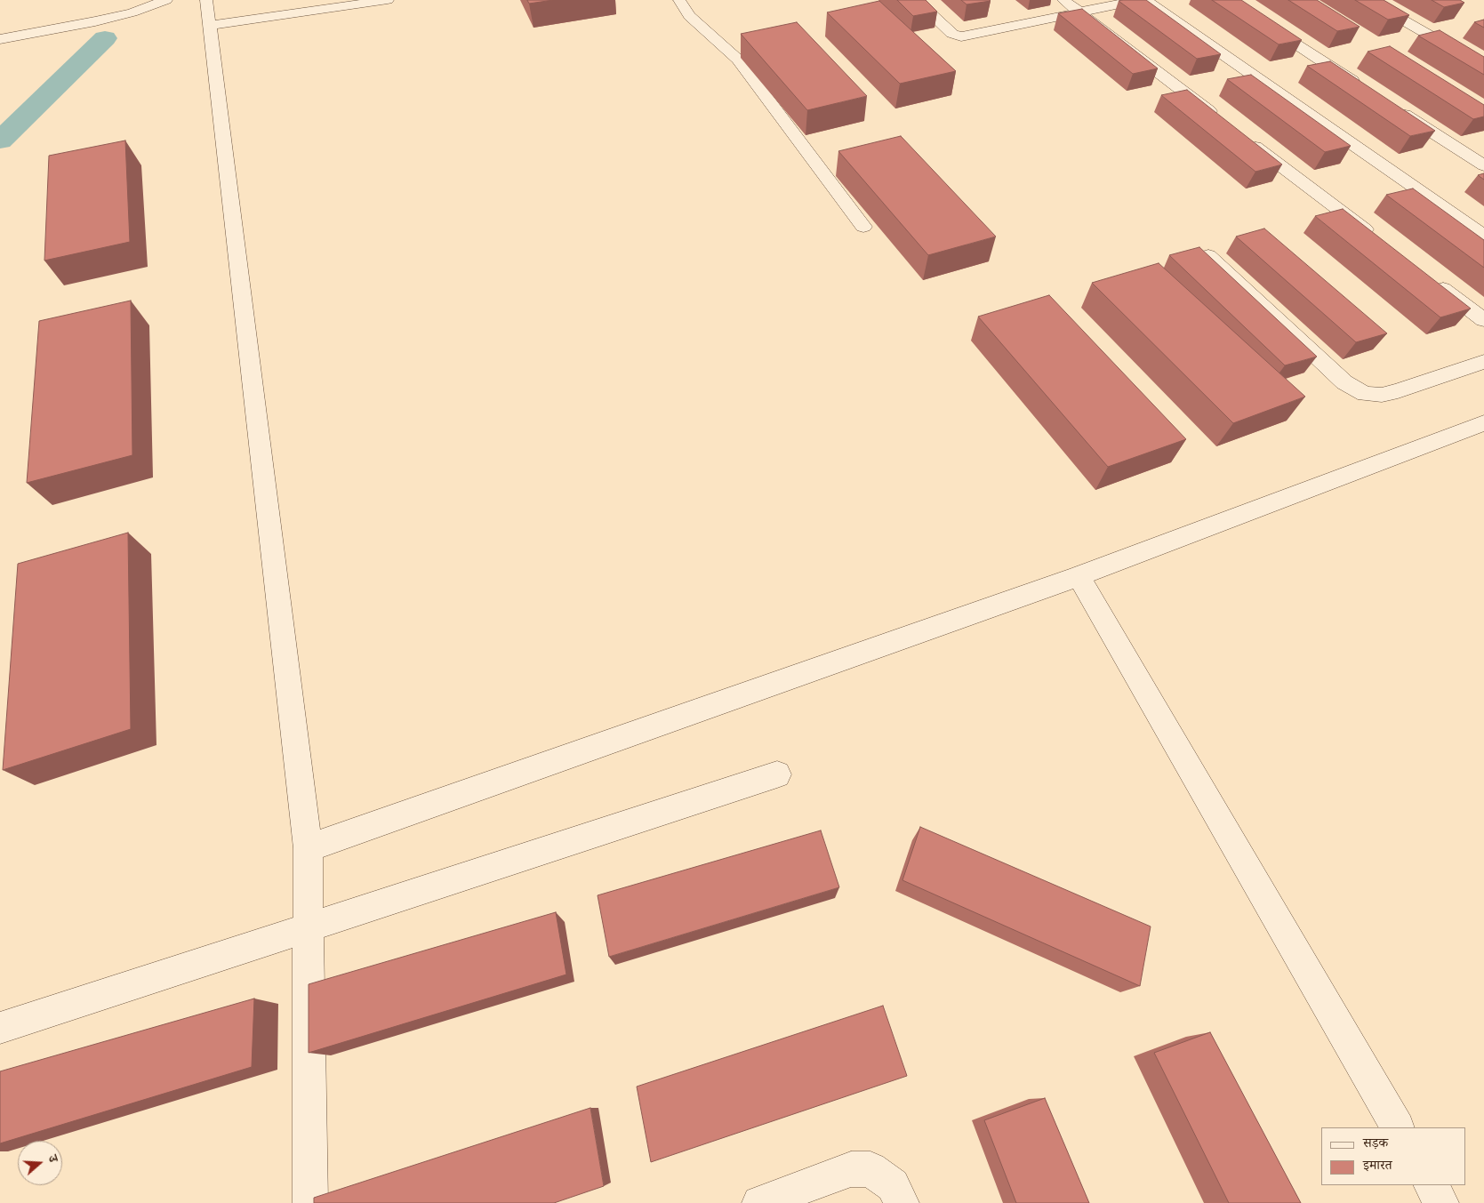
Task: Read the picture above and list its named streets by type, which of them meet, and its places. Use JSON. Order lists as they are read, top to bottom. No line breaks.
{"legend":["सड़क","इमारत"],"north":"right"}
